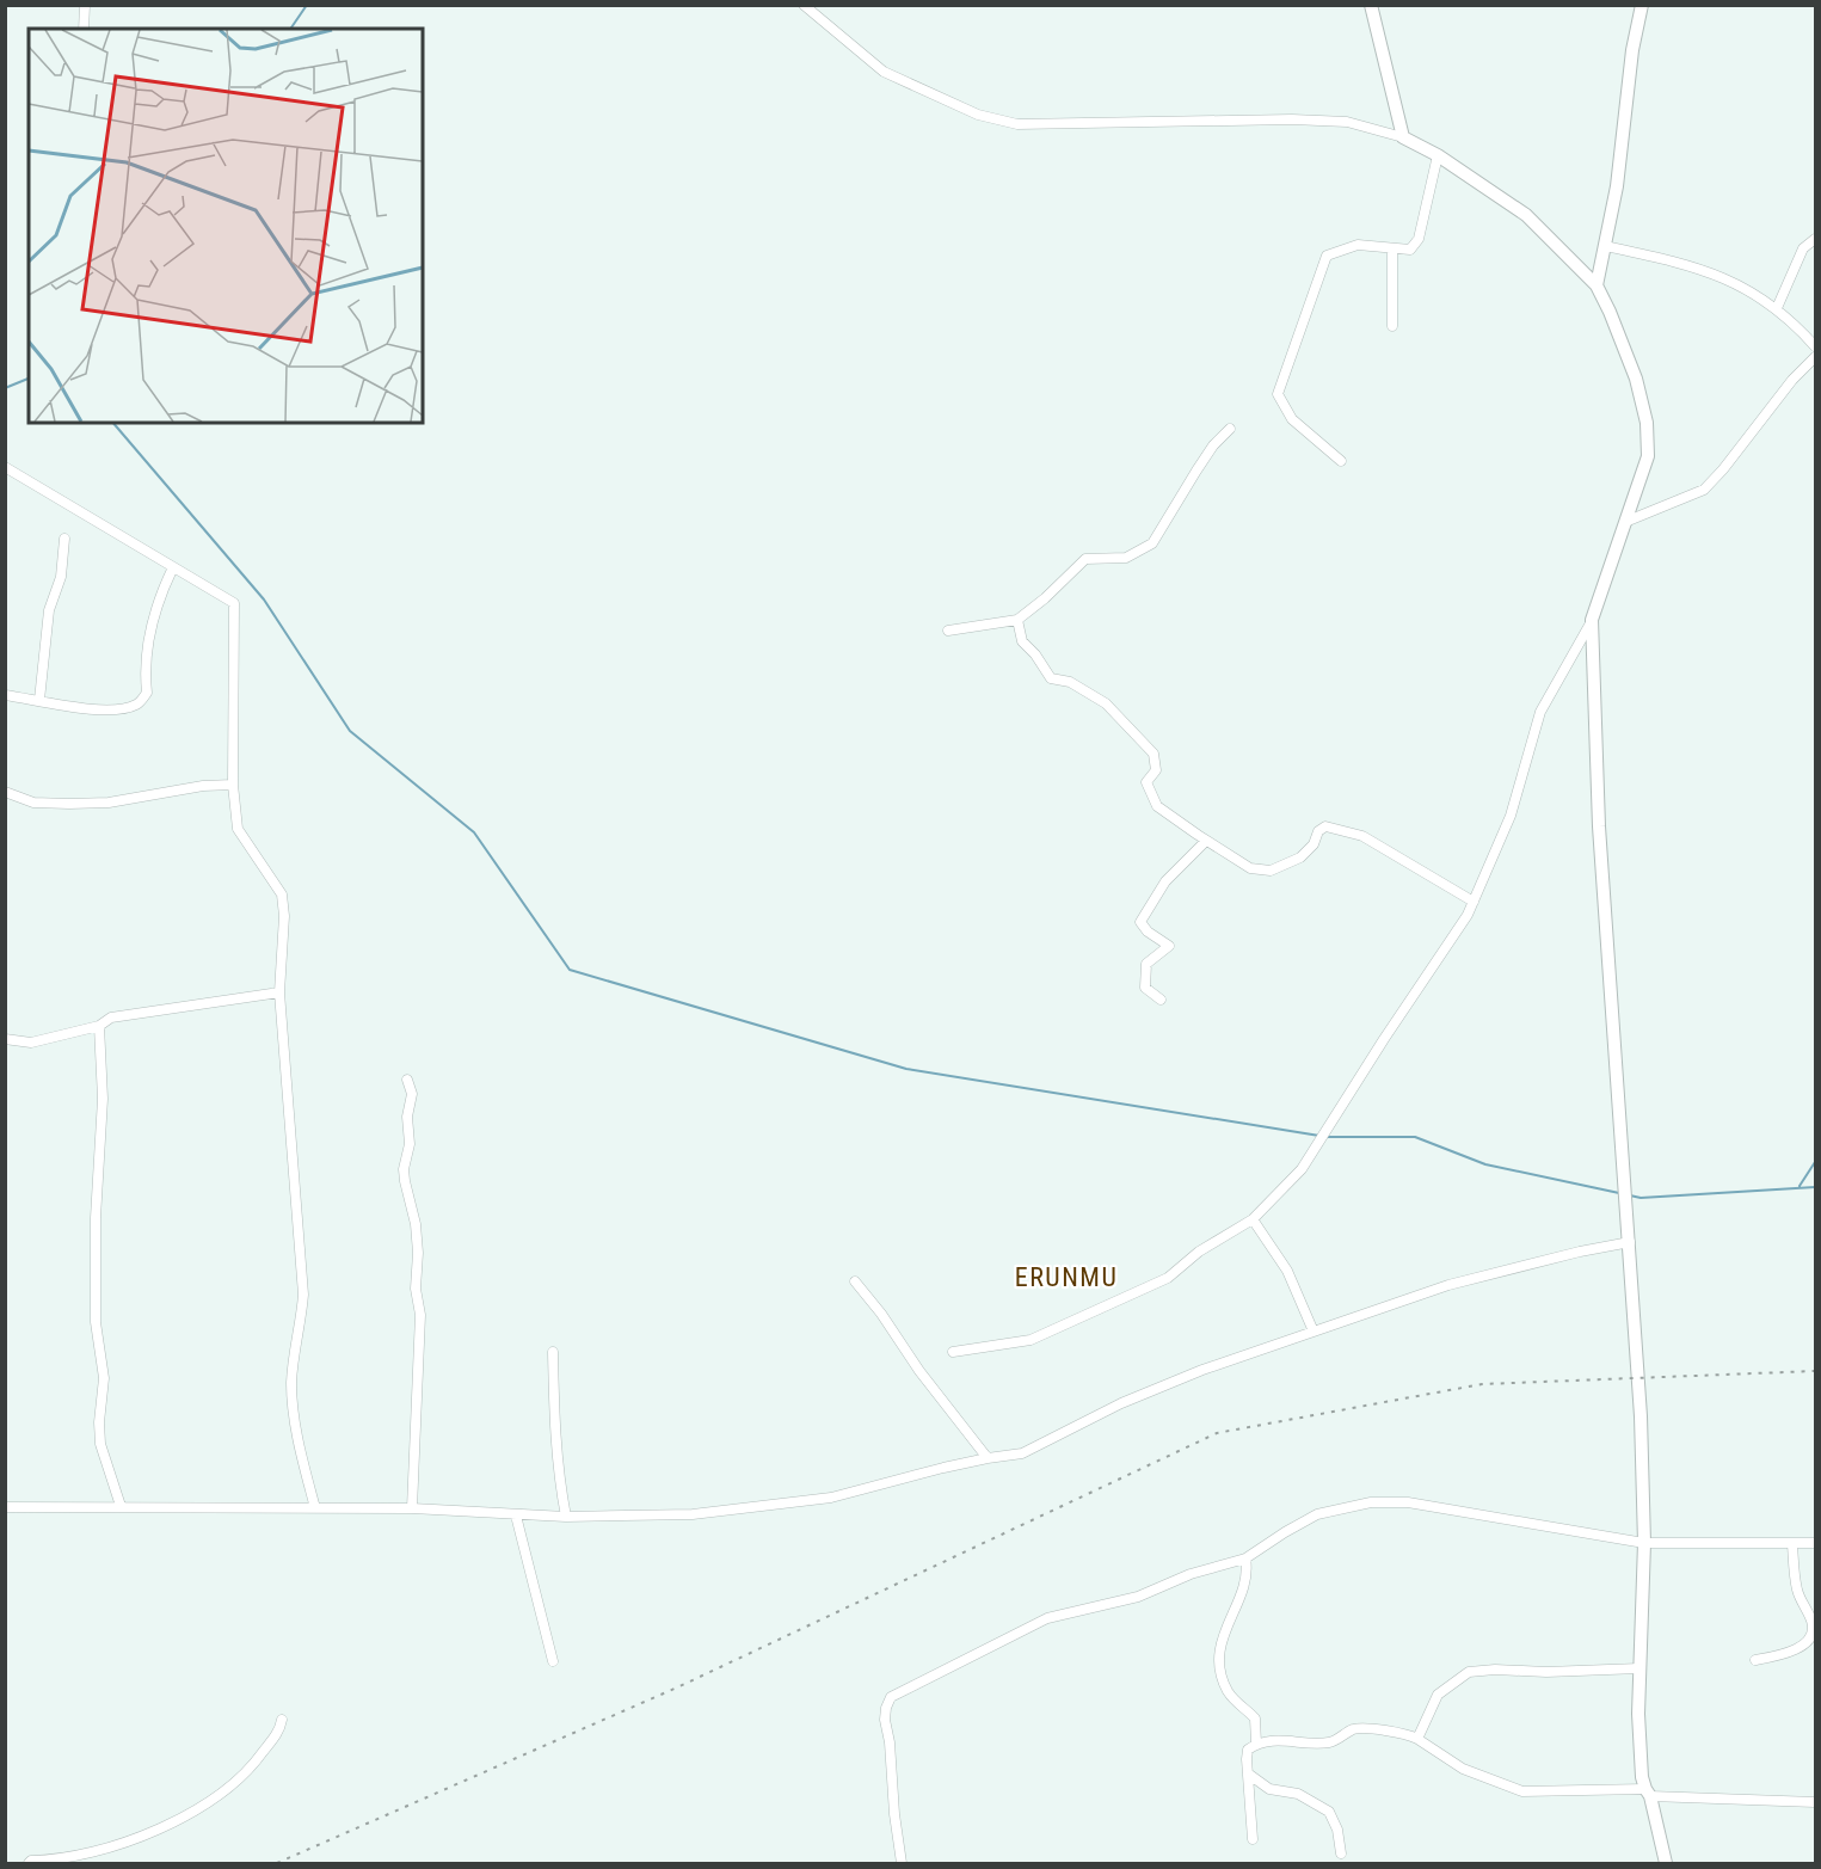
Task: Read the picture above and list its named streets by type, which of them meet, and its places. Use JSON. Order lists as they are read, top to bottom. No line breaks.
{"districts":["ERUNMU"]}
